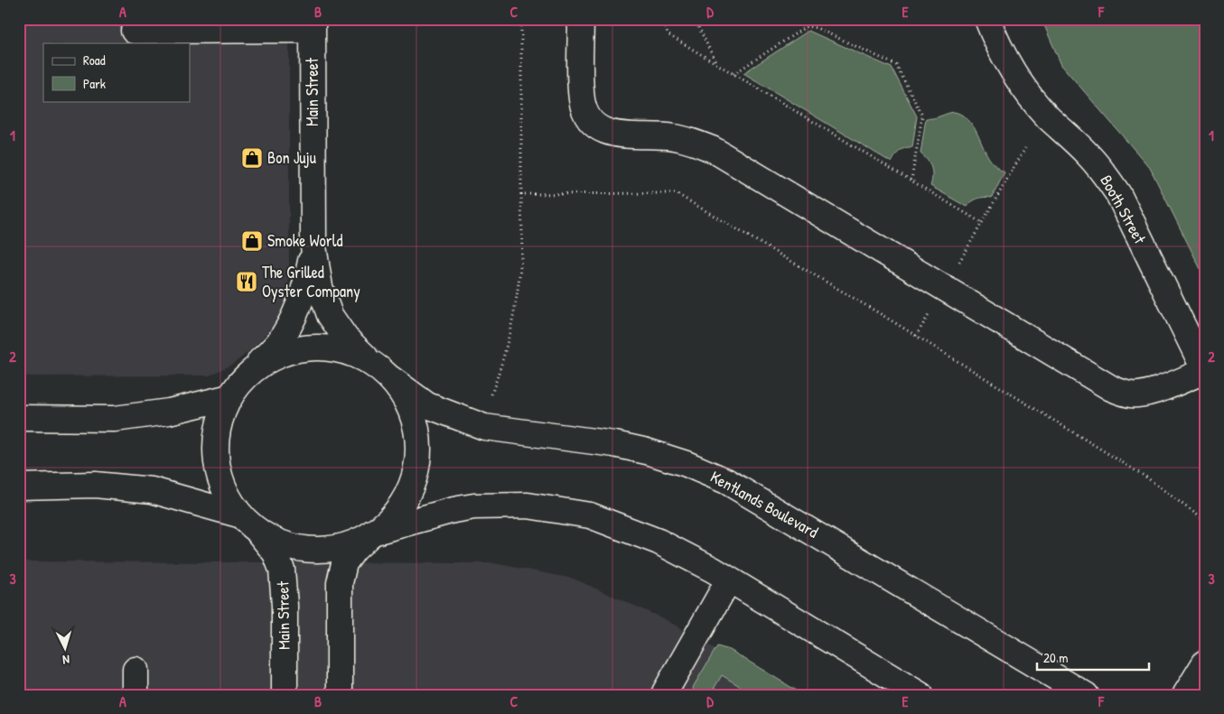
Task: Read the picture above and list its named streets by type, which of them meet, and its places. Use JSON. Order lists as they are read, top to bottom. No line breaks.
{"streets":{"street":["Main Street","Booth Street","Kentlands Boulevard"]},"crossings":[["Main Street","Kentlands Boulevard"]],"places":{"shop":["Bon Juju","Smoke World"],"restaurant":["The Grilled Oyster Company"]},"legend":["Road","Park"],"scale_bar":"20 m","north":"bottom","grid":{"columns":["A","B","C","D","E","F"],"rows":["1","2","3"]}}
